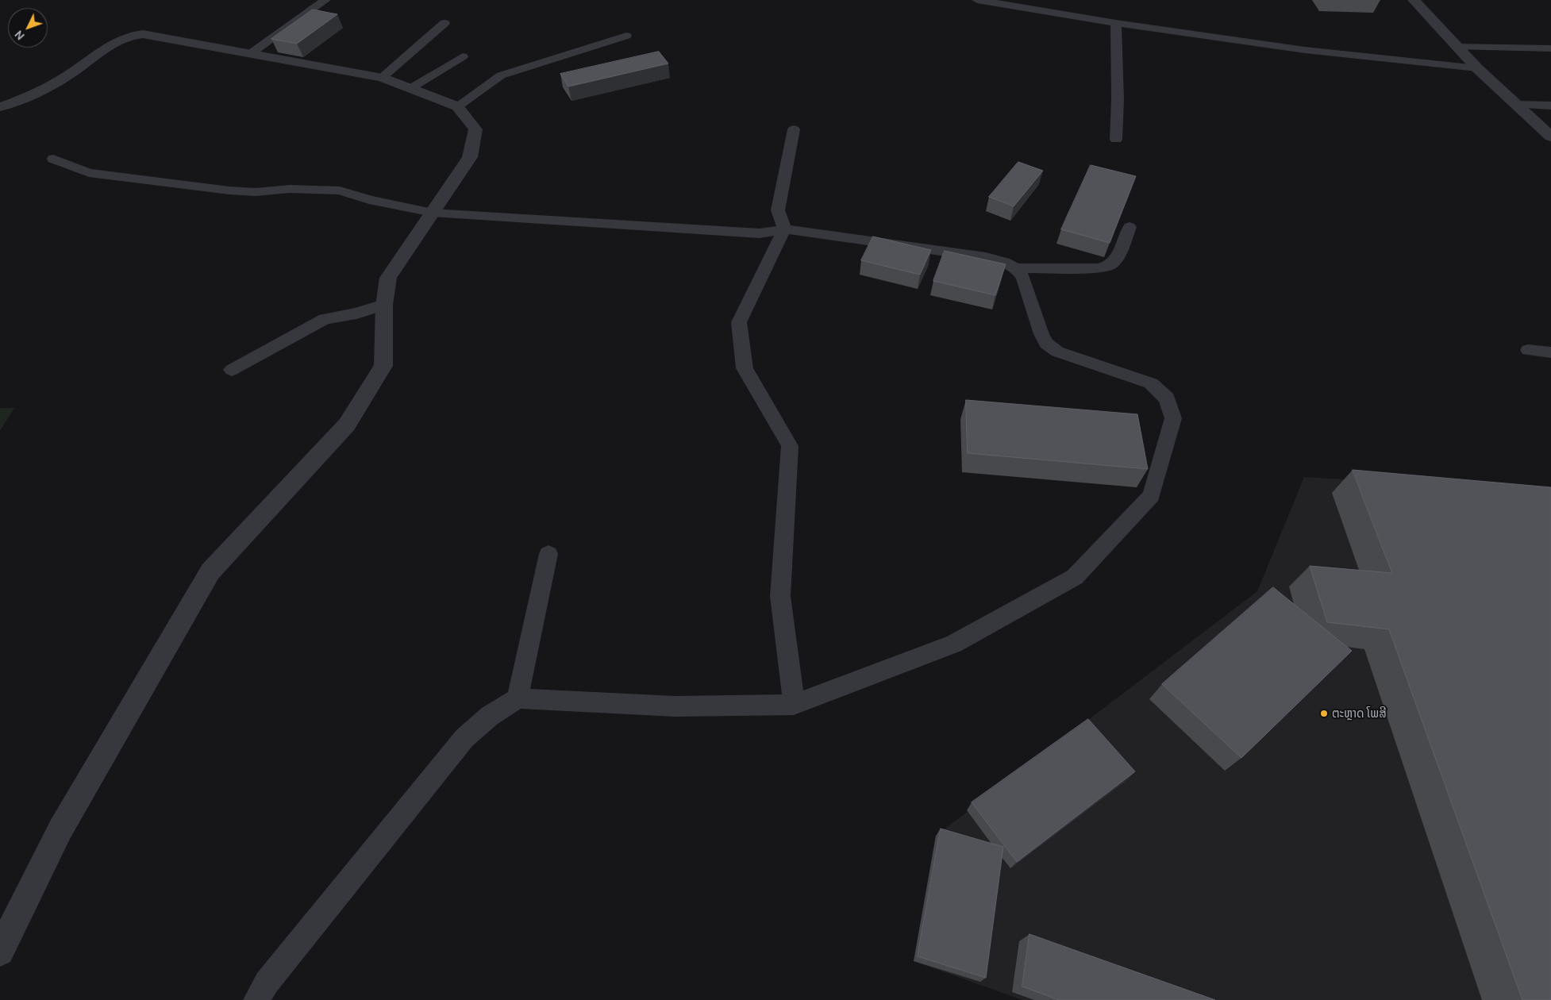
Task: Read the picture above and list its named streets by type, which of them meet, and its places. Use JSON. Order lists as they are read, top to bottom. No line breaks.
{"places":["ຕະຫຼາດ ໂພສີ"],"north":"bottom left"}
